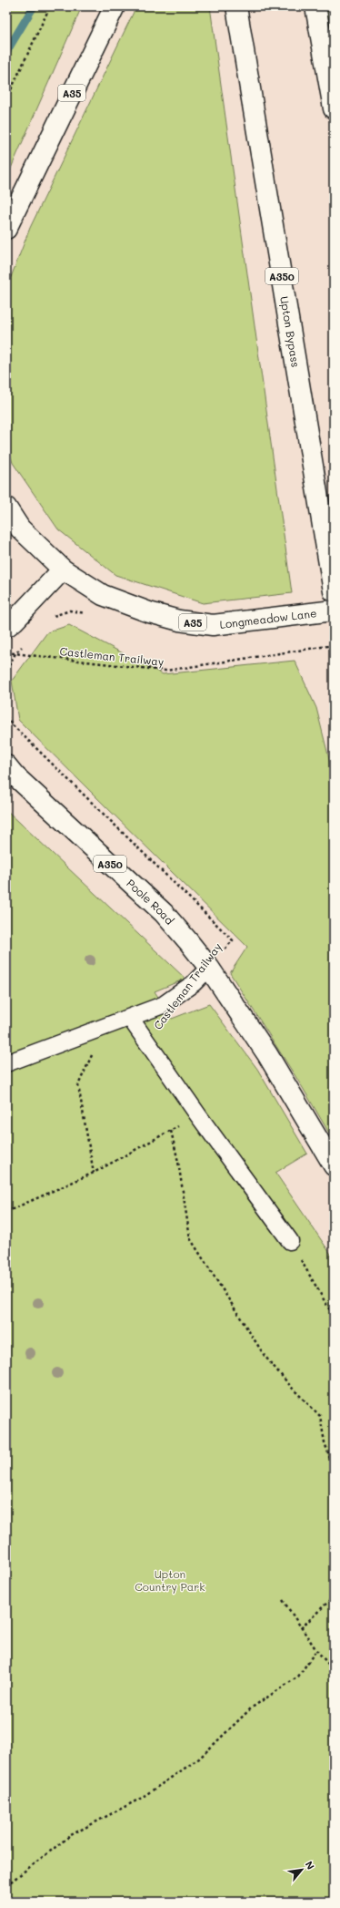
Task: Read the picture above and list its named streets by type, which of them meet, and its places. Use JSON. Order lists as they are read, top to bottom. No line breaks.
{"streets":{"highway":["A35","A350","Upton Bypass","Longmeadow Lane","Poole Road"],"path":["Castleman Trailway"]},"crossings":[["A35","Longmeadow Lane"],["A350","Castleman Trailway"],["A350","Poole Road"],["Castleman Trailway","Poole Road"]],"parks":["Upton Country Park"],"north":"top right"}
